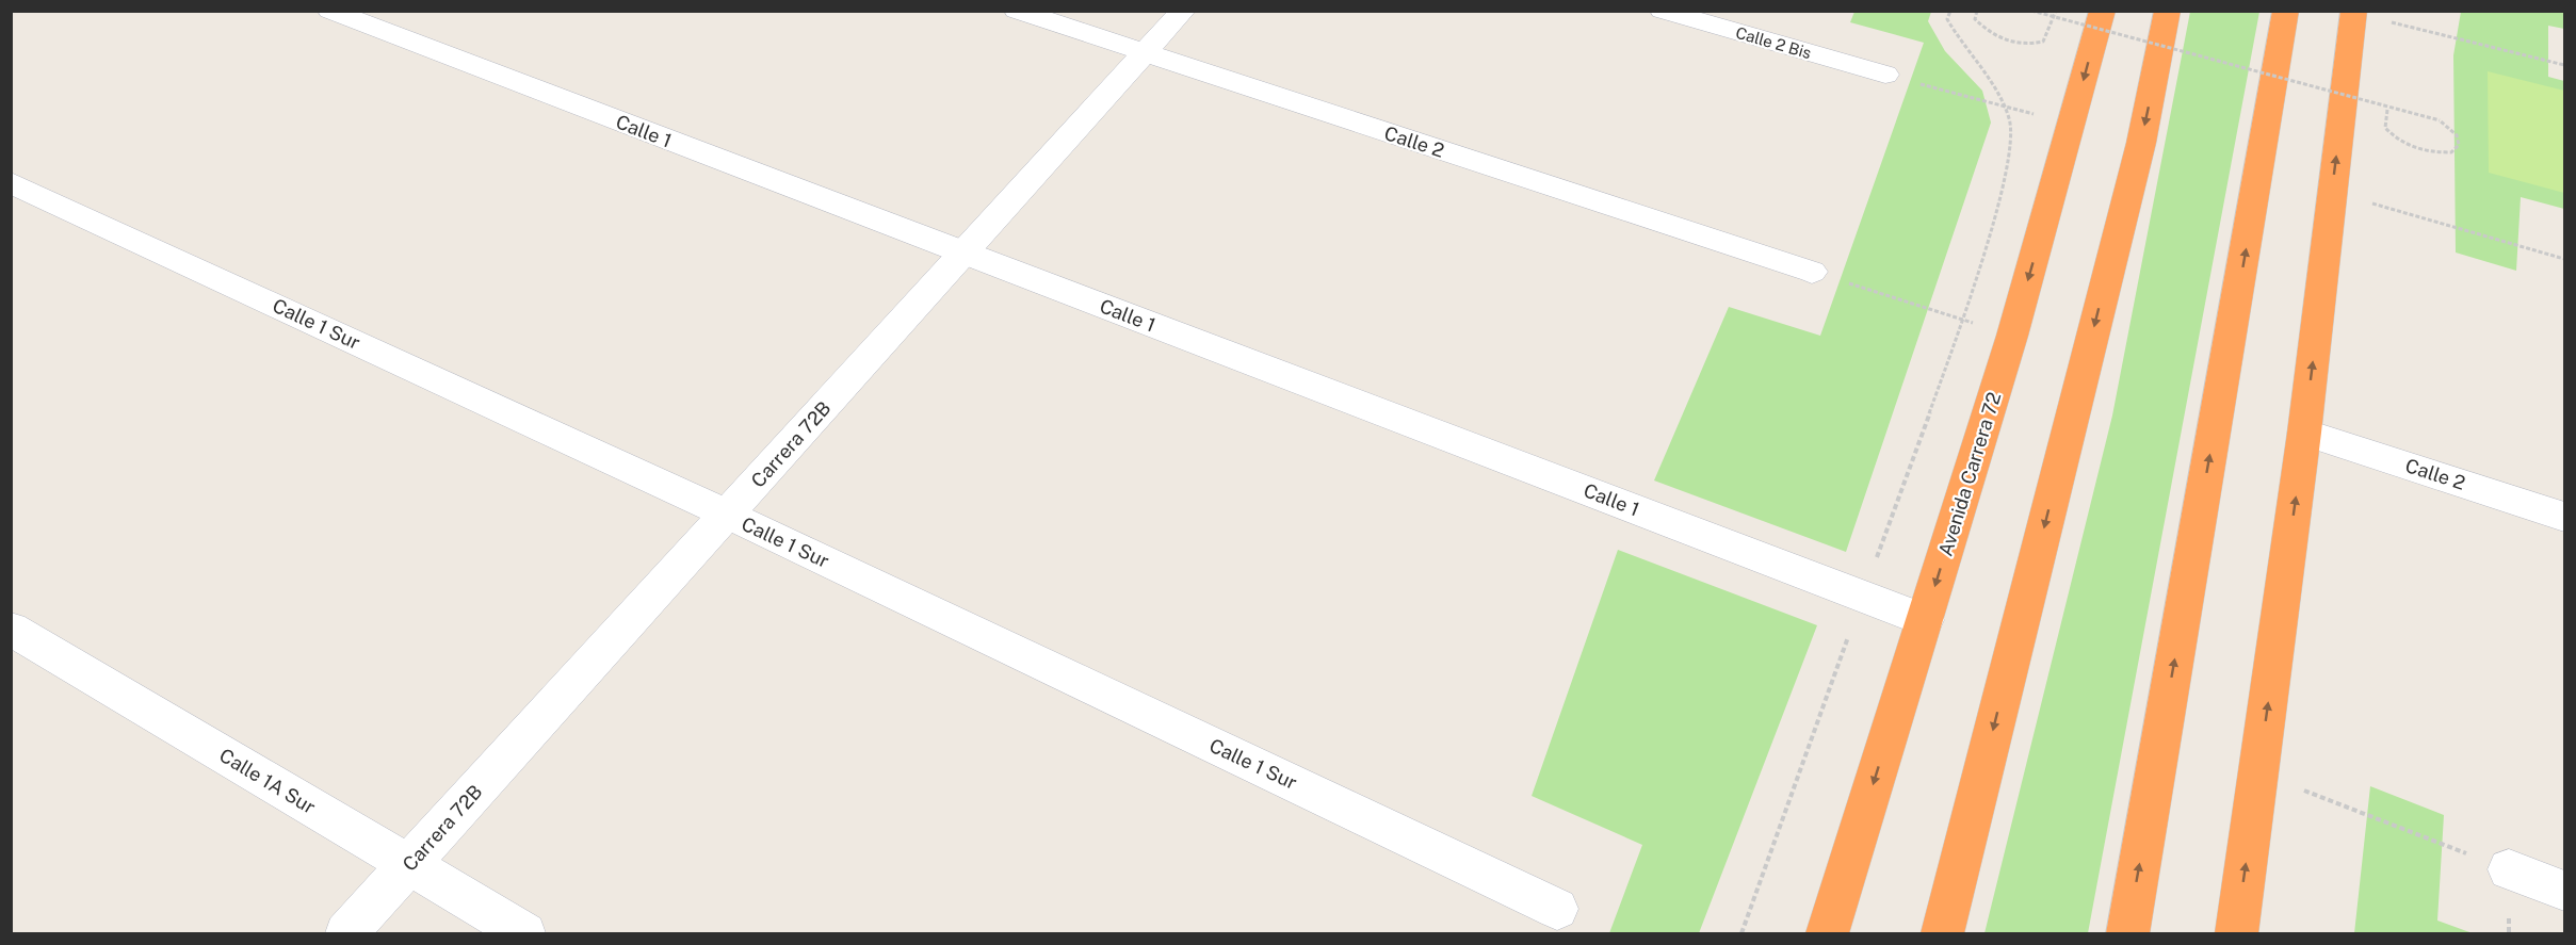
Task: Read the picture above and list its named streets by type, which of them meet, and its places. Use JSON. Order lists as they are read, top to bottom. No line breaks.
{"streets":{"highway":["Avenida Carrera 72"],"street":["Calle 2 Bis","Calle 1","Calle 2","Calle 1 Sur","Carrera 72B","Calle 1A Sur"]},"crossings":[["Calle 1","Carrera 72B"],["Calle 1","Avenida Carrera 72"],["Calle 2","Carrera 72B"],["Calle 1 Sur","Carrera 72B"],["Carrera 72B","Calle 1A Sur"]]}
